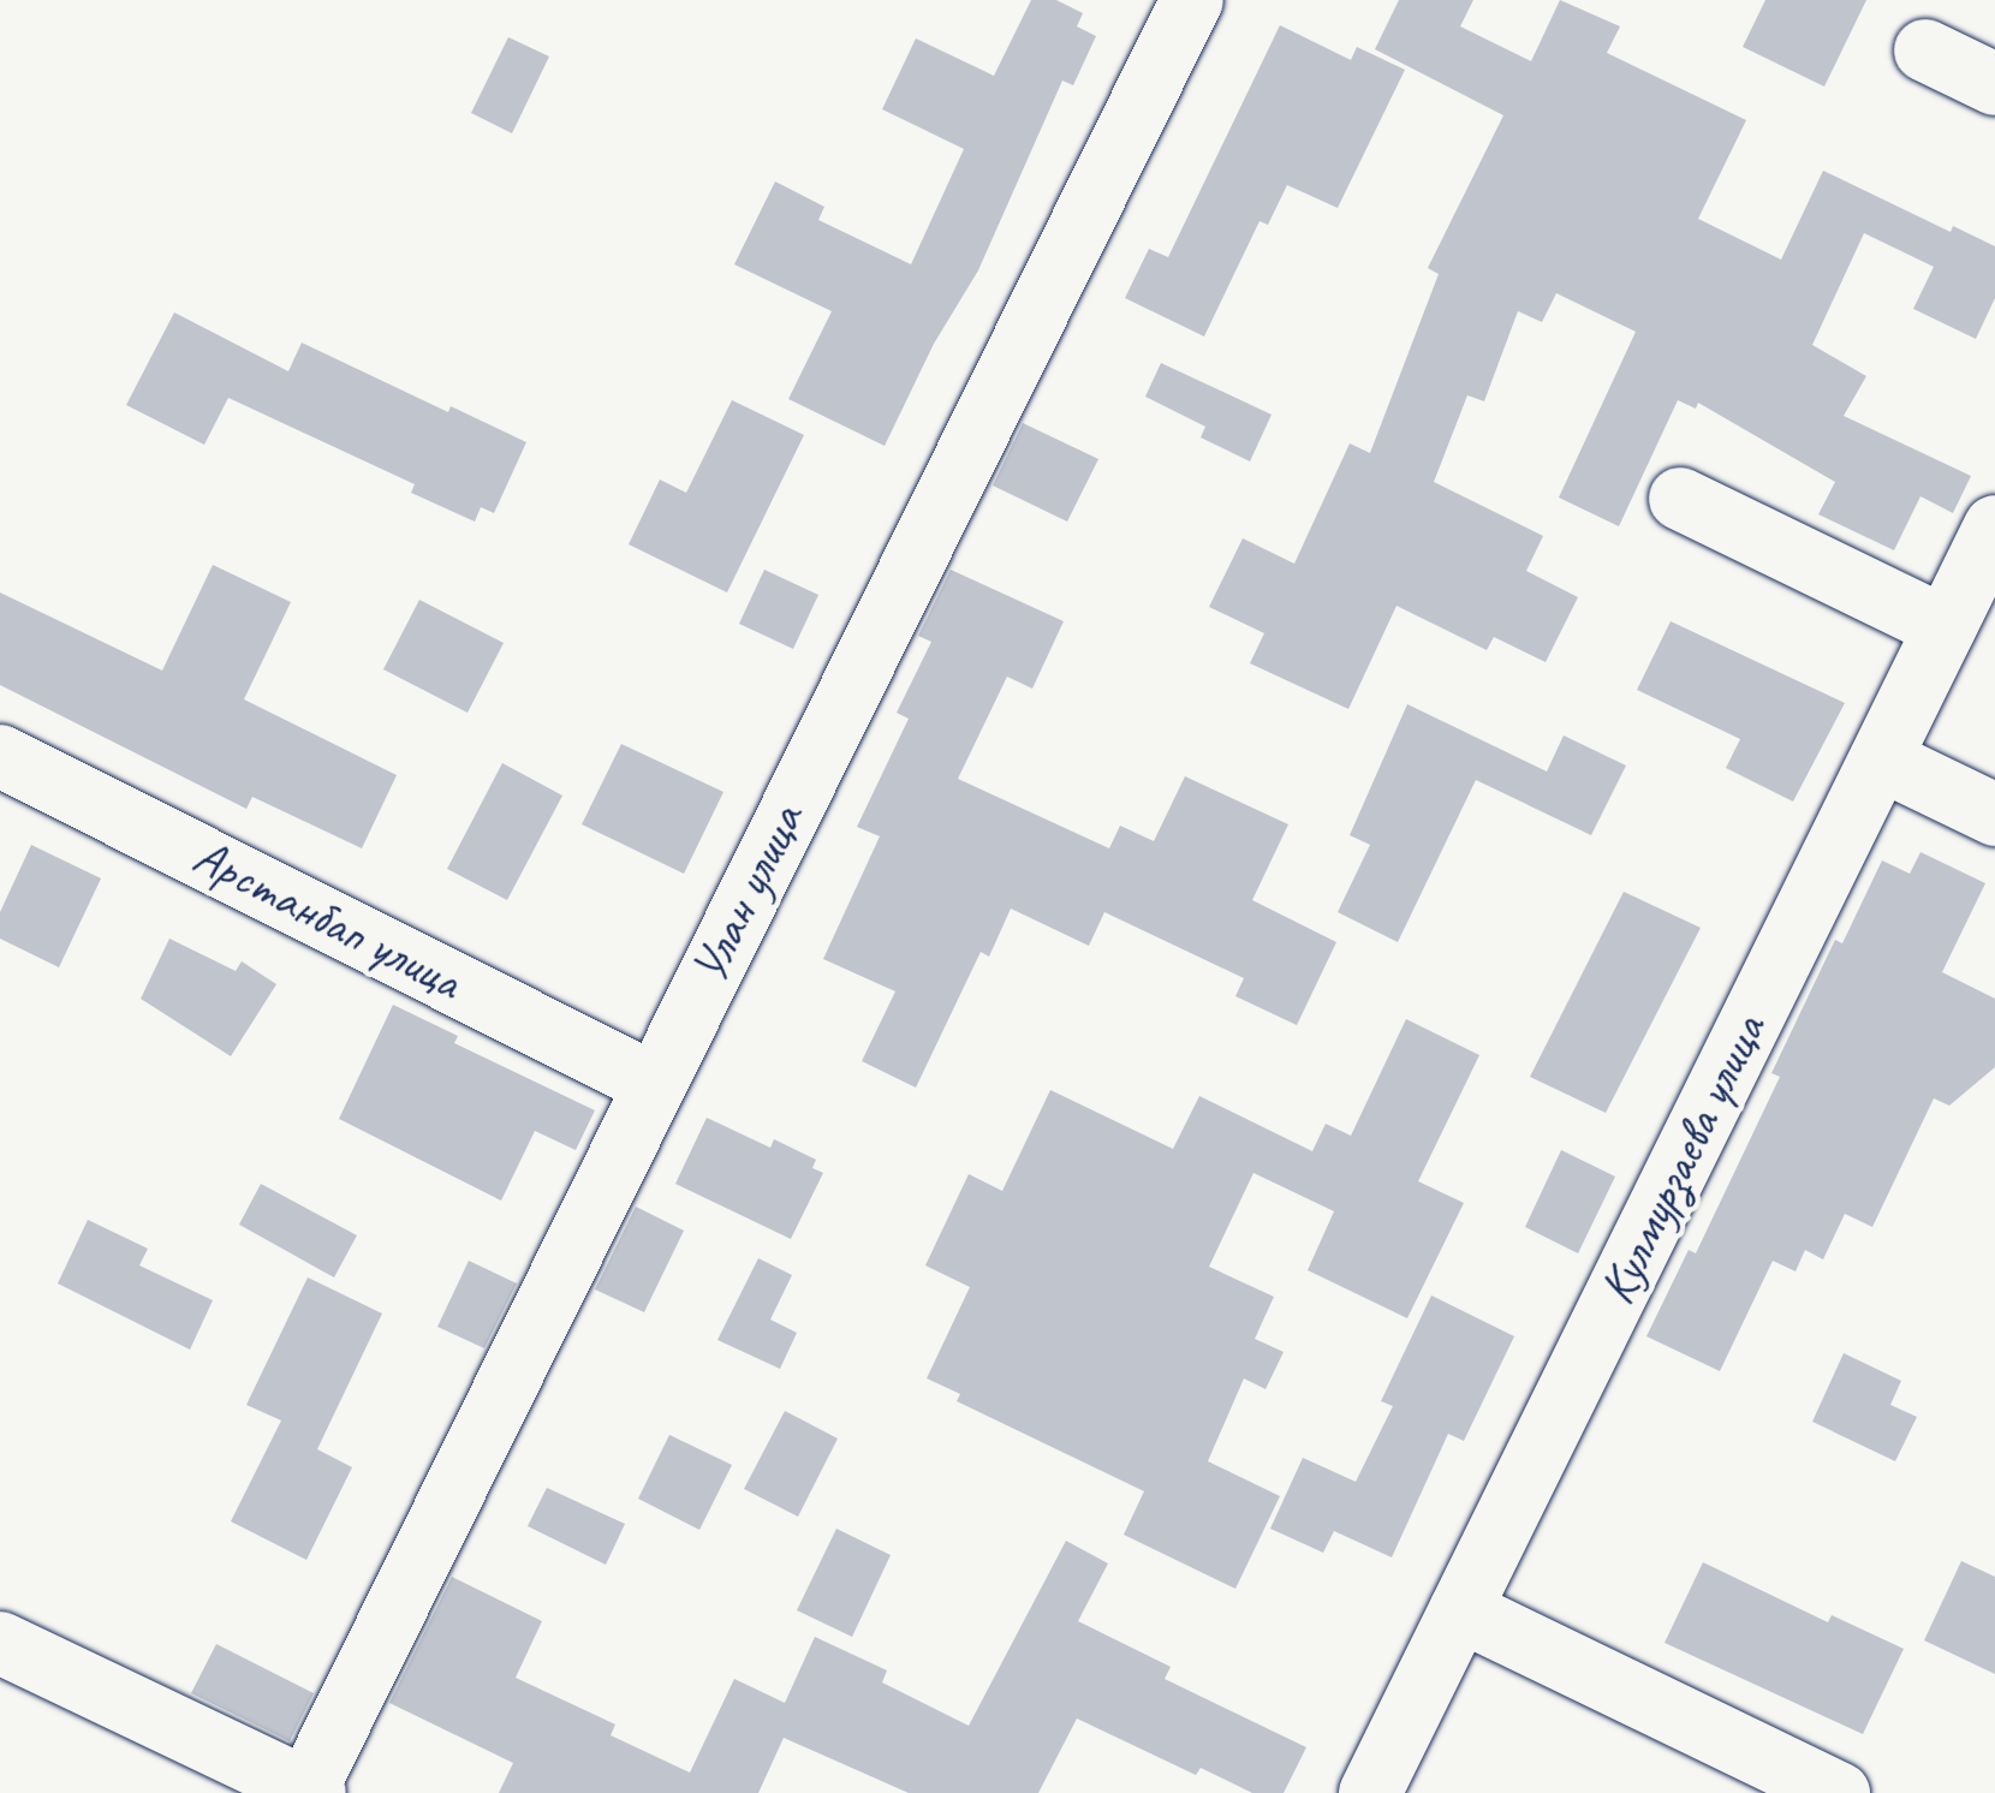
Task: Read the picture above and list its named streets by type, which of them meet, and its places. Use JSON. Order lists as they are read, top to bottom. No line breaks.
{"streets":{"street":["Улан улица","Арстанбап улица","Кулмурзаева улица"]},"crossings":[["Улан улица","Арстанбап улица"]]}
